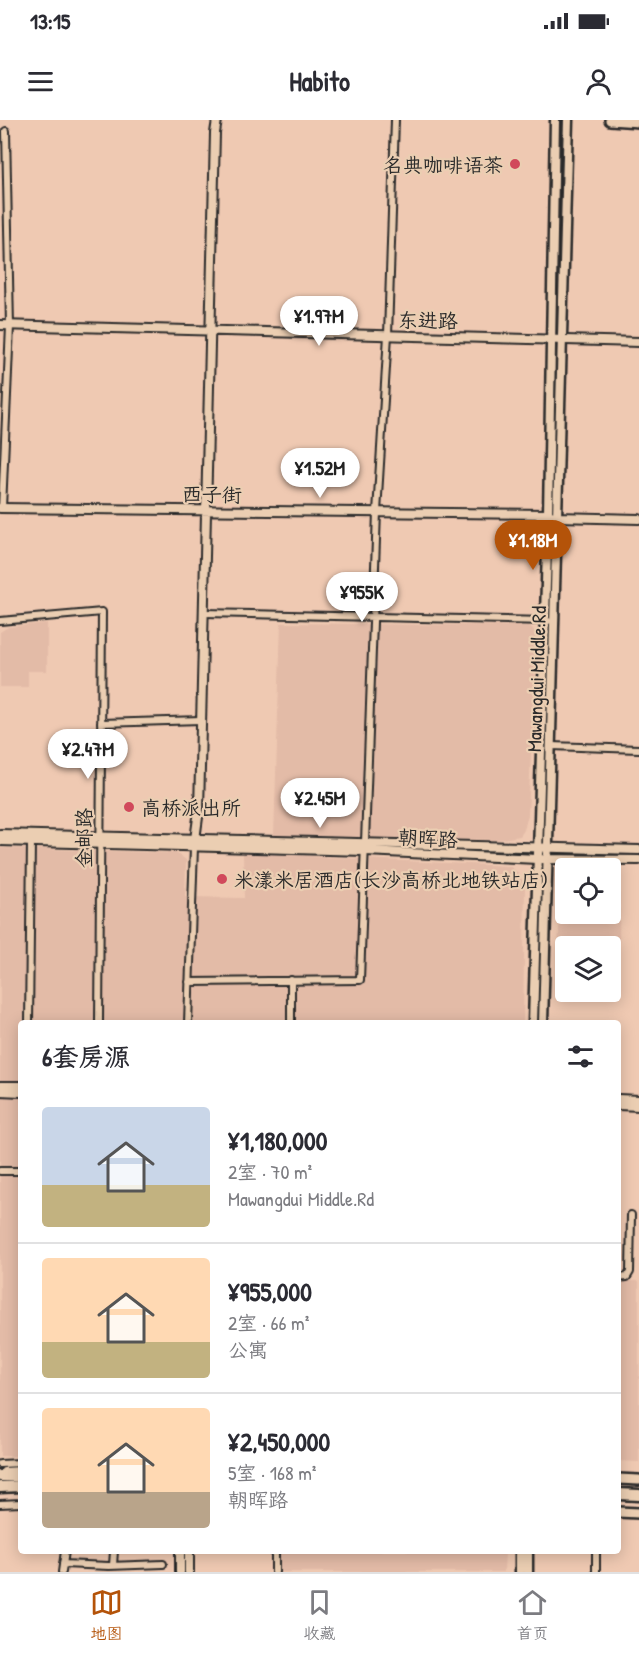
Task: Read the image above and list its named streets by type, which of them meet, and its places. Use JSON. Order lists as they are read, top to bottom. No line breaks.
{"streets":{"main road":["Mawangdui Middle.Rd"],"street":["东进路","西子街","金邮路","朝晖路"]},"crossings":[["东进路","Mawangdui Middle.Rd"],["西子街","Mawangdui Middle.Rd"],["Mawangdui Middle.Rd","朝晖路"],["金邮路","朝晖路"]],"places":["名典咖啡语茶","高桥派出所","米漾米居酒店(长沙高桥北地铁站店)"],"page":{"status":"13:15","header":"Habito","price":["¥1.97M","¥1.52M","¥1.18M","¥955K","¥2.47M","¥2.45M"],"heading":"6套房源","list":[{"name":"¥1,180,000","note":"2室 · 70 m² · Mawangdui Middle.Rd"},{"name":"¥955,000","note":"2室 · 66 m² · 公寓"},{"name":"¥2,450,000","note":"5室 · 168 m² · 朝晖路"}],"tabs":["地图","收藏","首页"]}}
